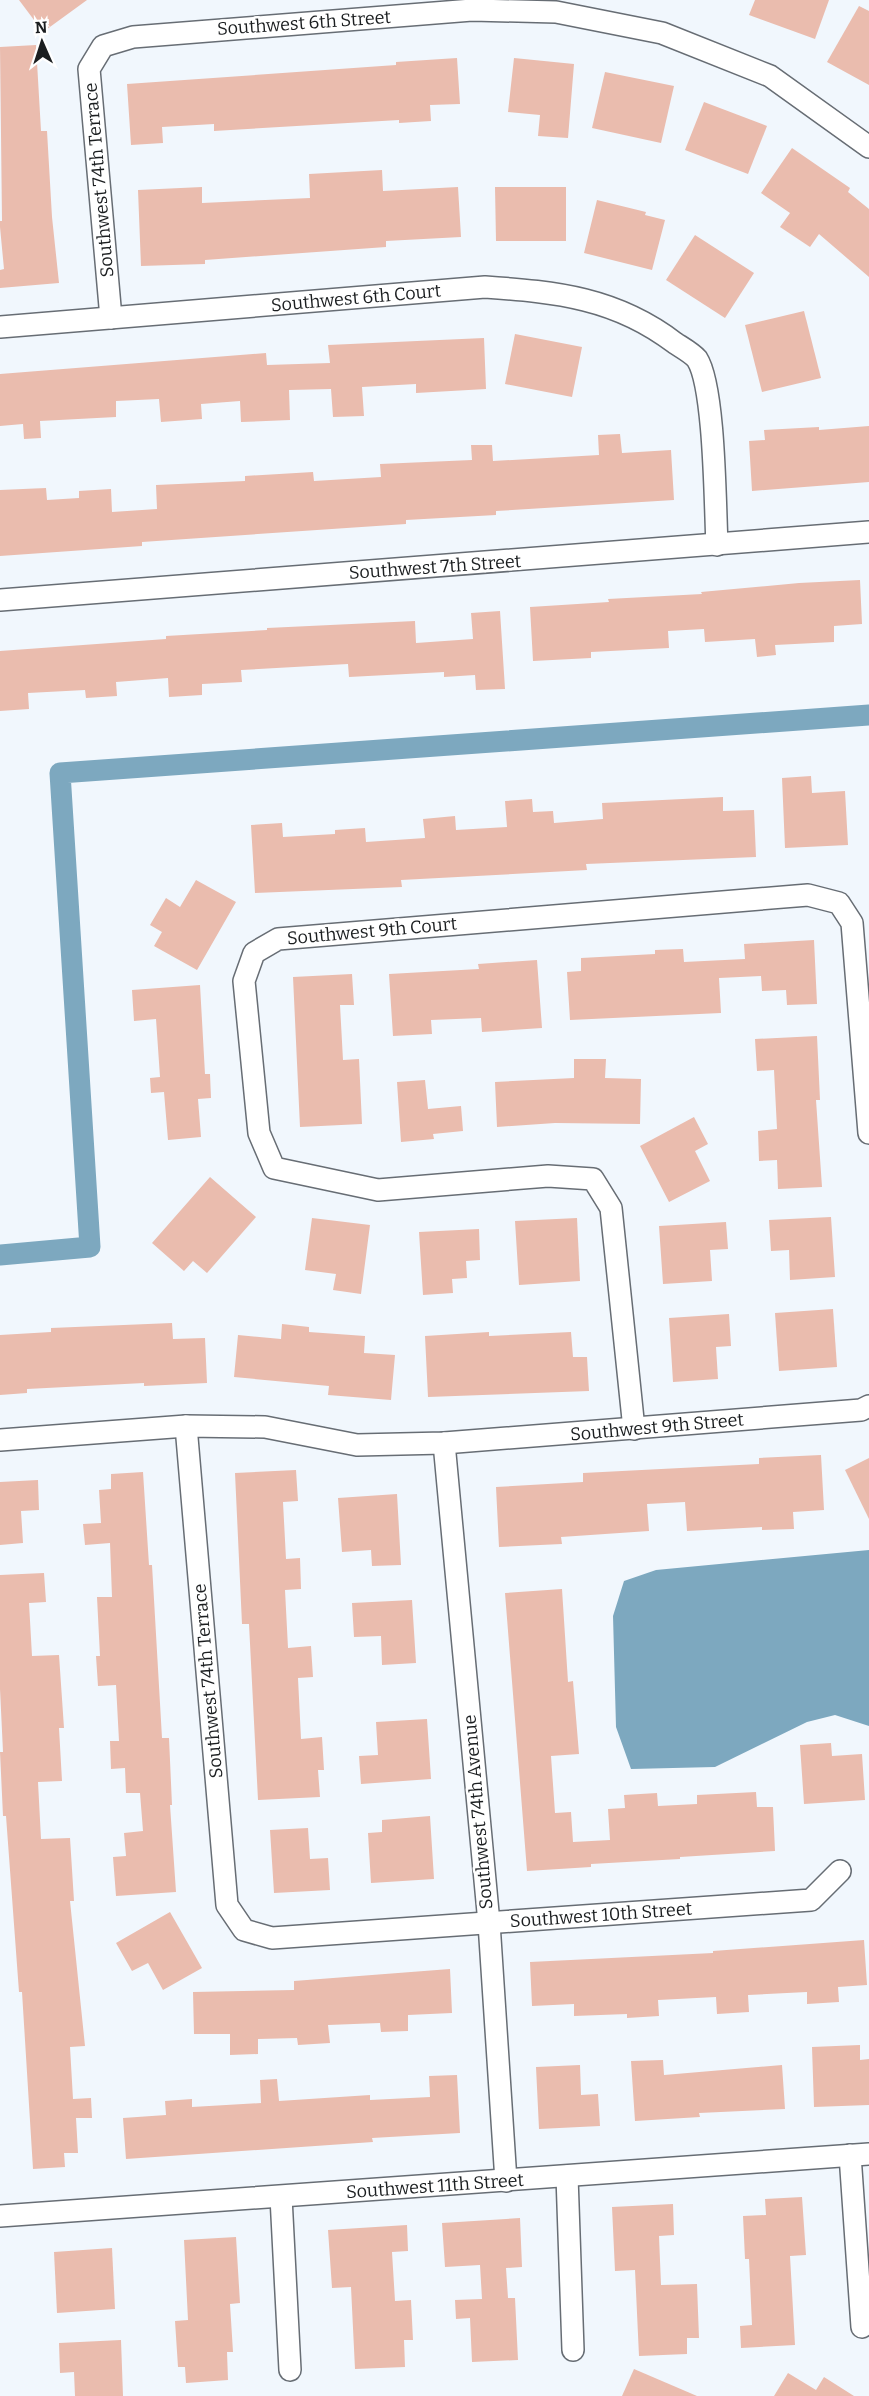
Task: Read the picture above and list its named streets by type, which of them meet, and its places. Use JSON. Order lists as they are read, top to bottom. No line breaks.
{"streets":{"street":["Southwest 6th Street","Southwest 74th Terrace","Southwest 6th Court","Southwest 7th Street","Southwest 9th Court","Southwest 9th Street","Southwest 74th Avenue","Southwest 10th Street","Southwest 11th Street"]},"crossings":[["Southwest 6th Street","Southwest 74th Terrace"],["Southwest 74th Terrace","Southwest 6th Court"],["Southwest 74th Terrace","Southwest 9th Street"],["Southwest 74th Terrace","Southwest 10th Street"],["Southwest 6th Court","Southwest 7th Street"],["Southwest 9th Court","Southwest 9th Street"],["Southwest 9th Street","Southwest 74th Avenue"],["Southwest 74th Avenue","Southwest 10th Street"],["Southwest 74th Avenue","Southwest 11th Street"]],"north":"top"}
